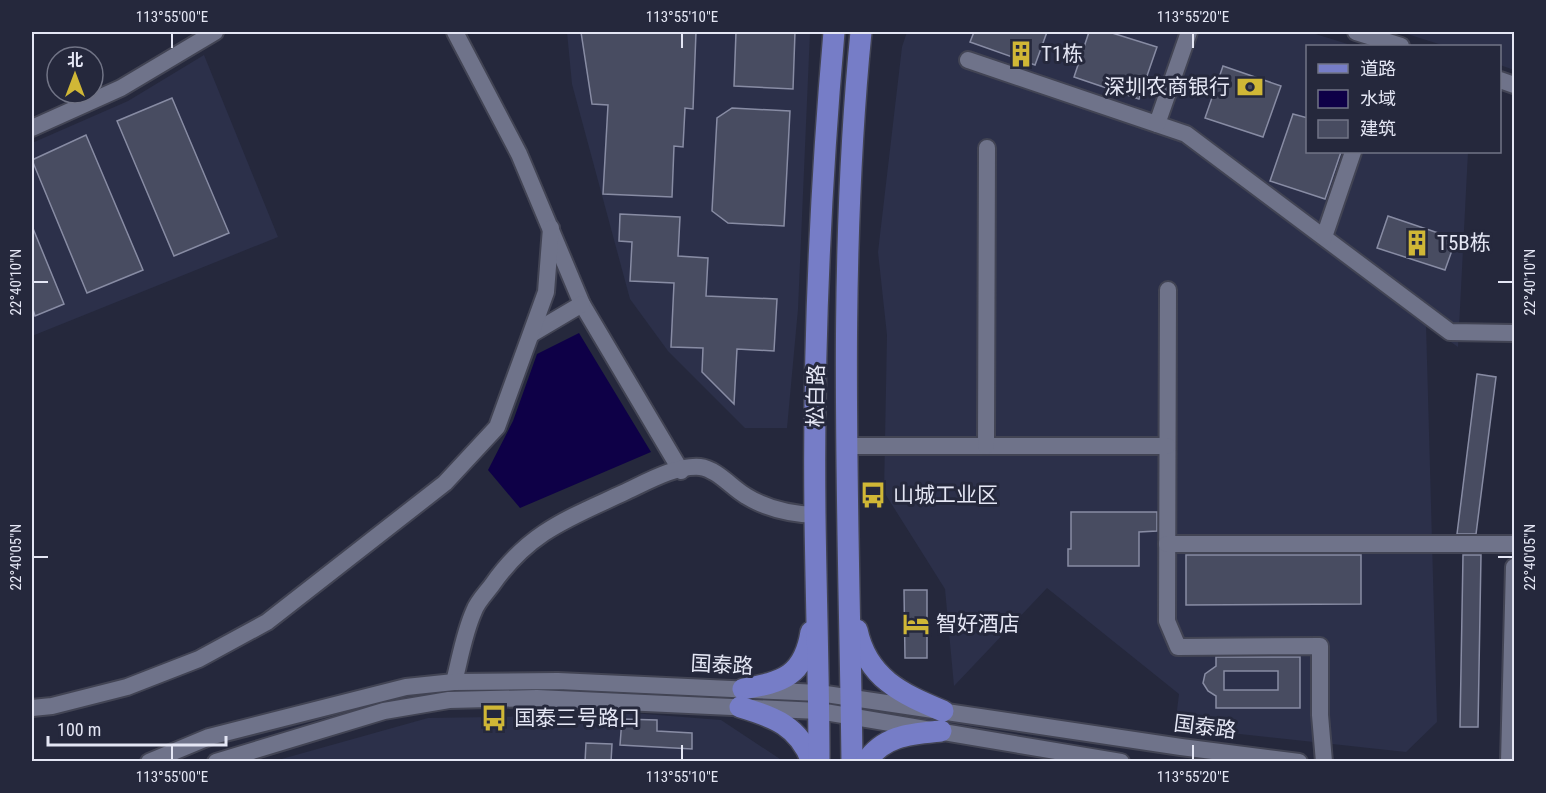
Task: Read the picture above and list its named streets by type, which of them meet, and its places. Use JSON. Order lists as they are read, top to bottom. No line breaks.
{"streets":{"main road":["松白路"],"street":["国泰路"]},"crossings":[["松白路","国泰路"]],"places":{"building":["T1栋","T5B栋"],"bank":["深圳农商银行"],"bus stop":["山城工业区","国泰三号路口"],"hotel":["智好酒店"]},"legend":["道路","水域","建筑"],"scale_bar":"100 m","north":"top","coordinates":["113°55'00\"E","113°55'10\"E","113°55'20\"E","22°40'10\"N","22°40'05\"N"]}
